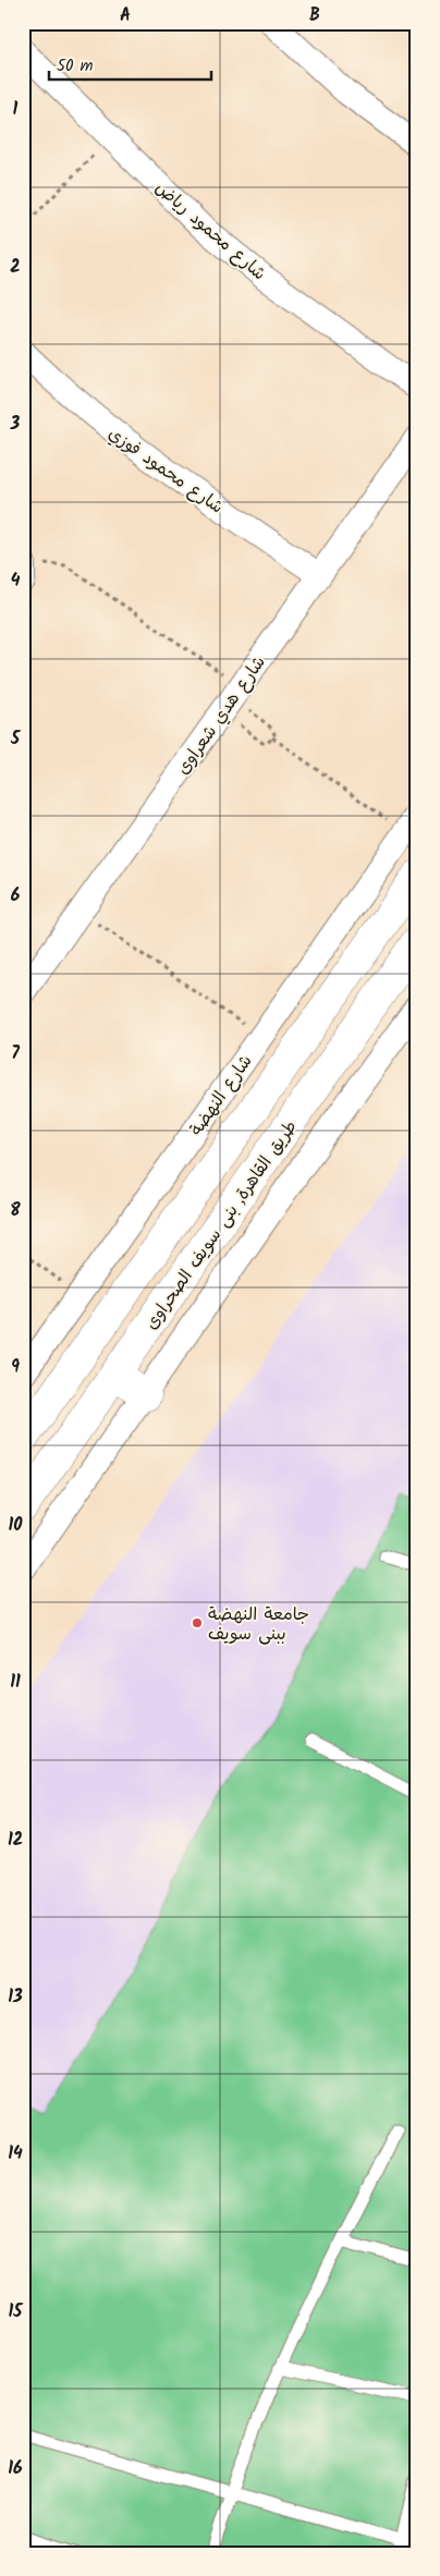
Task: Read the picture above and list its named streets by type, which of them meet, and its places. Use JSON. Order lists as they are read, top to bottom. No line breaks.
{"streets":{"main road":["طريق القاهرة, بنى سويف الصحراوى"],"street":["شارع محمود رياض","شارع محمود فوزي","شارع هدي شعراوى","شارع النهضة"]},"crossings":[["شارع محمود فوزي","شارع هدي شعراوى"]],"places":["جامعة النهضة ببنى سويف"],"scale_bar":"50 m","grid":{"columns":["A","B"],"rows":["1","2","3","4","5","6","7","8","9","10","11","12","13","14","15","16"]}}
